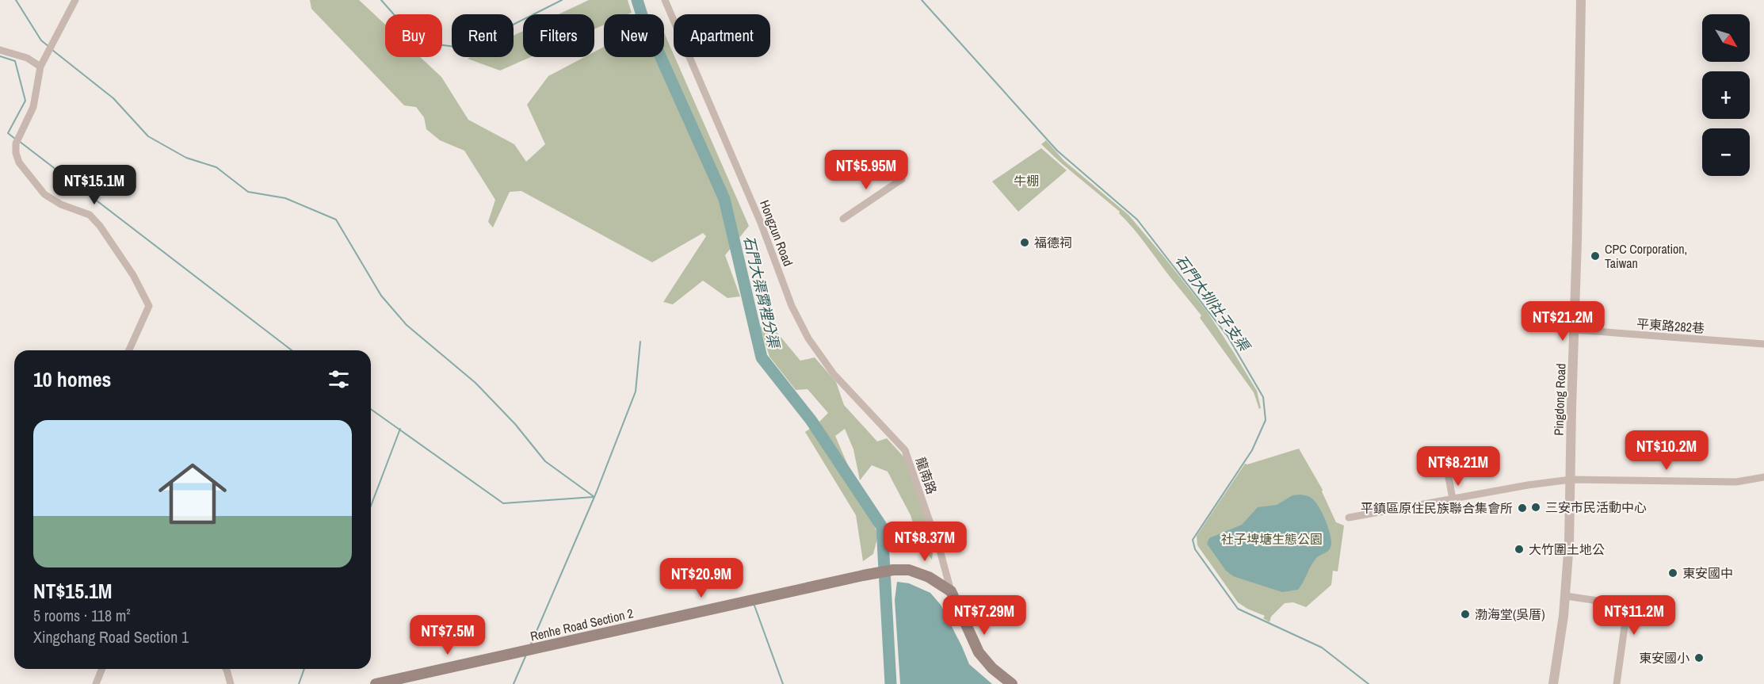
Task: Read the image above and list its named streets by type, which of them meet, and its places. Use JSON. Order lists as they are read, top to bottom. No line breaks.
{"streets":{"main road":["Renhe Road Section 2"],"street":["Hongzun Road","平東路282巷","Pingdong Road","龍南路"]},"crossings":[["Hongzun Road","龍南路"],["平東路282巷","Pingdong Road"],["龍南路","Renhe Road Section 2"]],"water":["石門大渠霄裡分渠","石門大圳社子支渠"],"parks":["牛棚","社子埤塘生態公園"],"places":["福德祠","CPC Corporation, Taiwan","三安市民活動中心","平鎮區原住民族聯合集會所","大竹圍土地公","東安國中","渤海堂(吳厝)","東安國小"],"north":"bottom right","page":{"map_buttons":["+","−"],"chip":["Buy","Rent","Filters","New","Apartment"],"price":["NT$5.95M","NT$15.1M","NT$21.2M","NT$10.2M","NT$8.21M","NT$8.37M","NT$20.9M","NT$7.29M","NT$11.2M","NT$7.5M"],"heading":"10 homes","list":[{"name":"NT$15.1M","note":"5 rooms · 118 m² · Xingchang Road Section 1"}]}}
